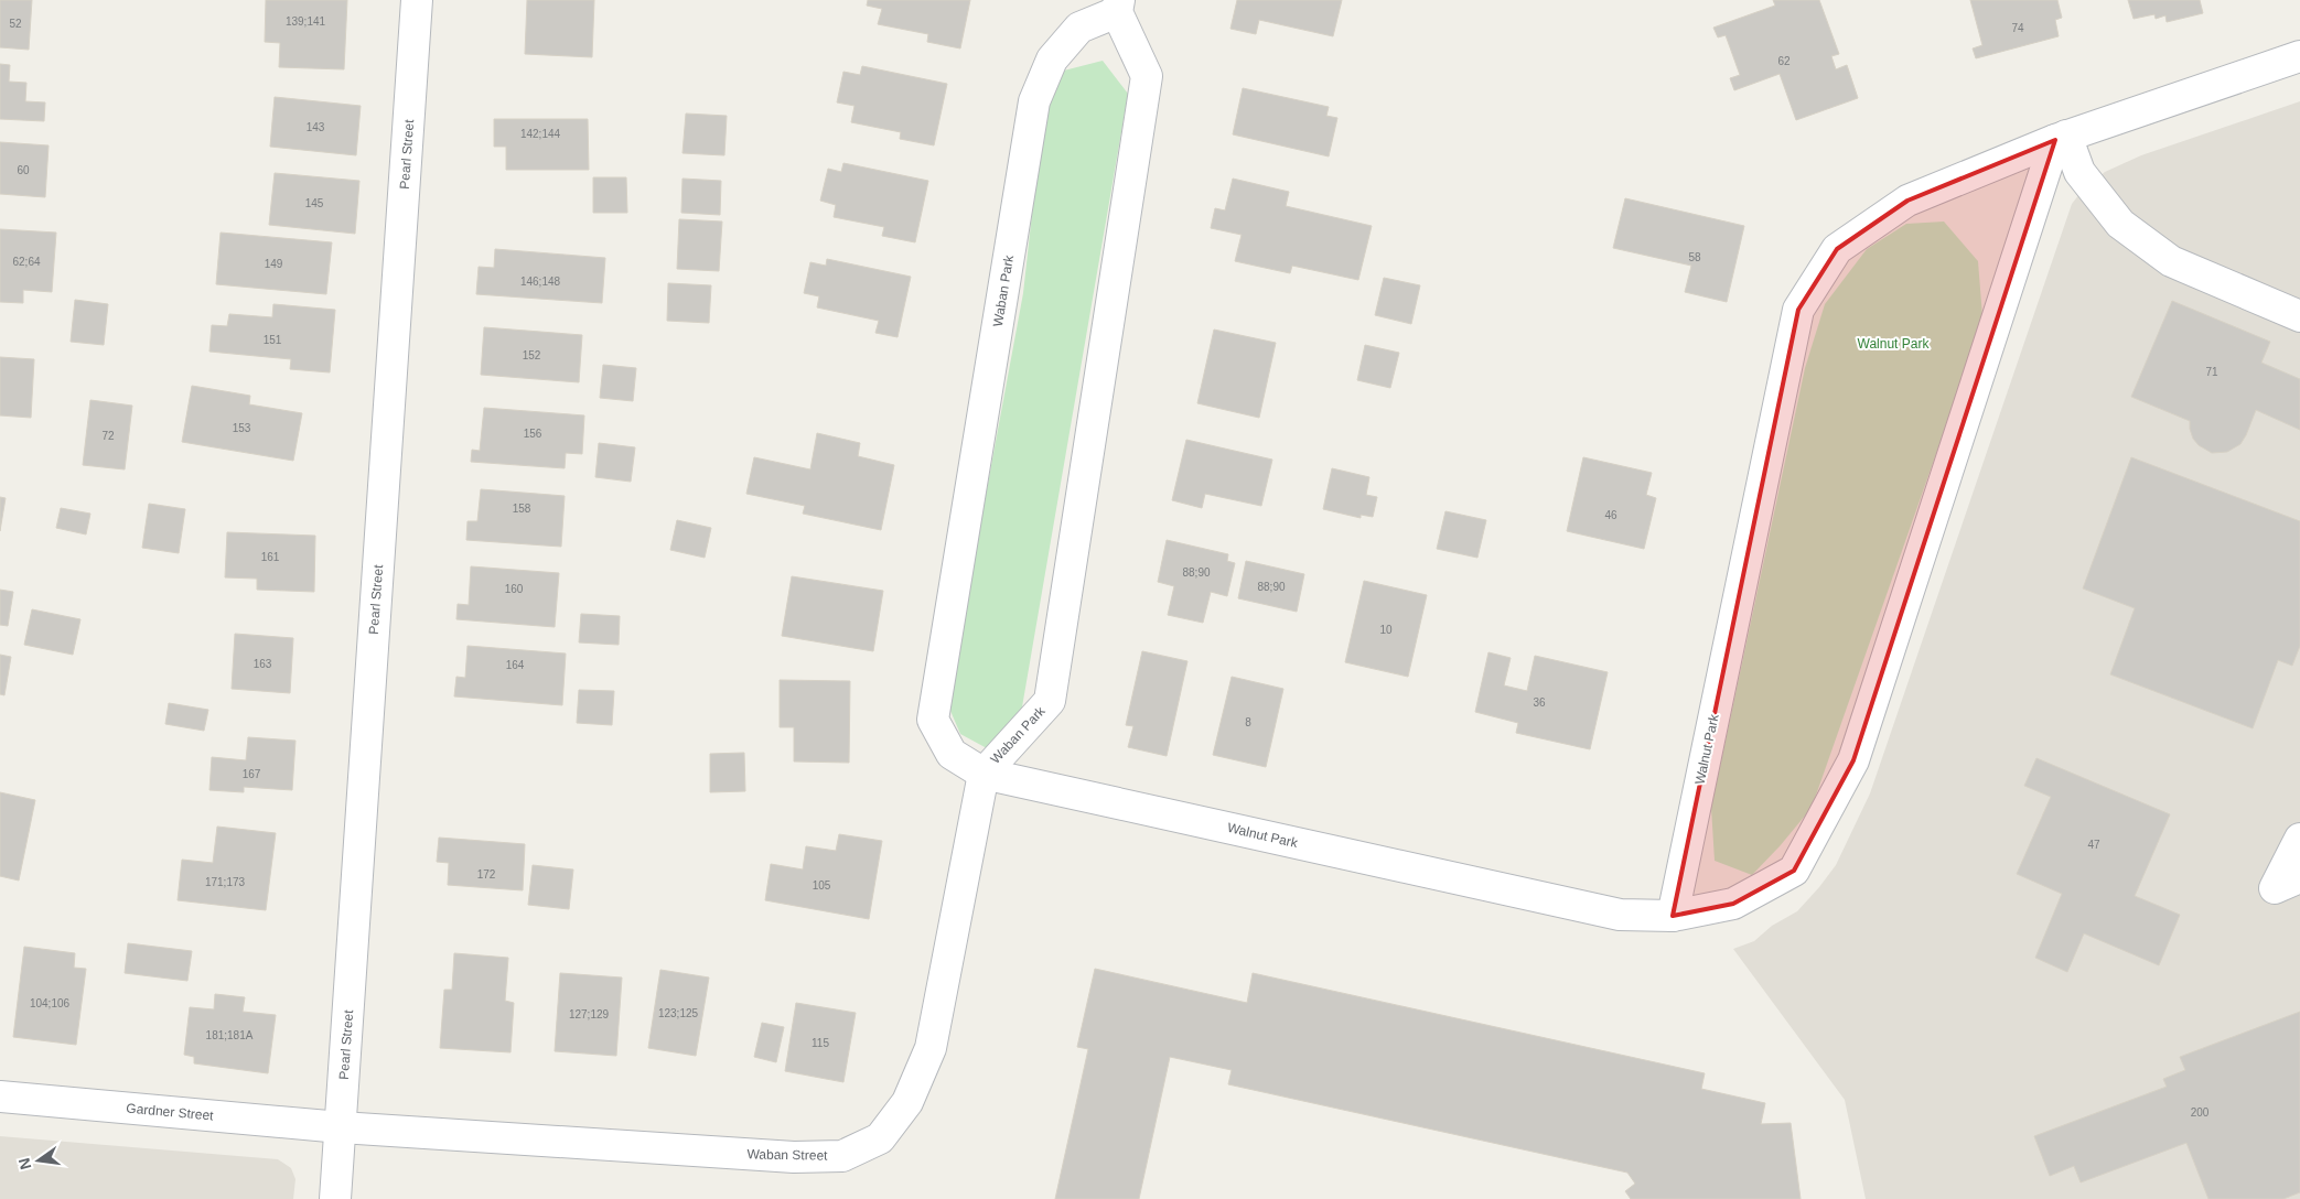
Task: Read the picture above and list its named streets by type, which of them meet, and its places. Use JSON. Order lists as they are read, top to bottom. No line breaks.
{"streets":{"street":["Pearl Street","Waban Park","Walnut Park","Gardner Street","Waban Street"]},"crossings":[["Pearl Street","Gardner Street"],["Pearl Street","Waban Street"],["Waban Park","Walnut Park"],["Waban Park","Waban Street"],["Walnut Park","Waban Street"],["Gardner Street","Waban Street"]],"parks":["Walnut Park"],"house_numbers":["139;141","52","74","62","143","142;144","60","145","58","62;64","149","146;148","151","152","71","153","156","72","158","46","161","88;90","88;90","160","10","163","164","36","8","167","47","172","171;173","105","104;106","123;125","127;129","181;181A","115","200"],"north":"left"}
